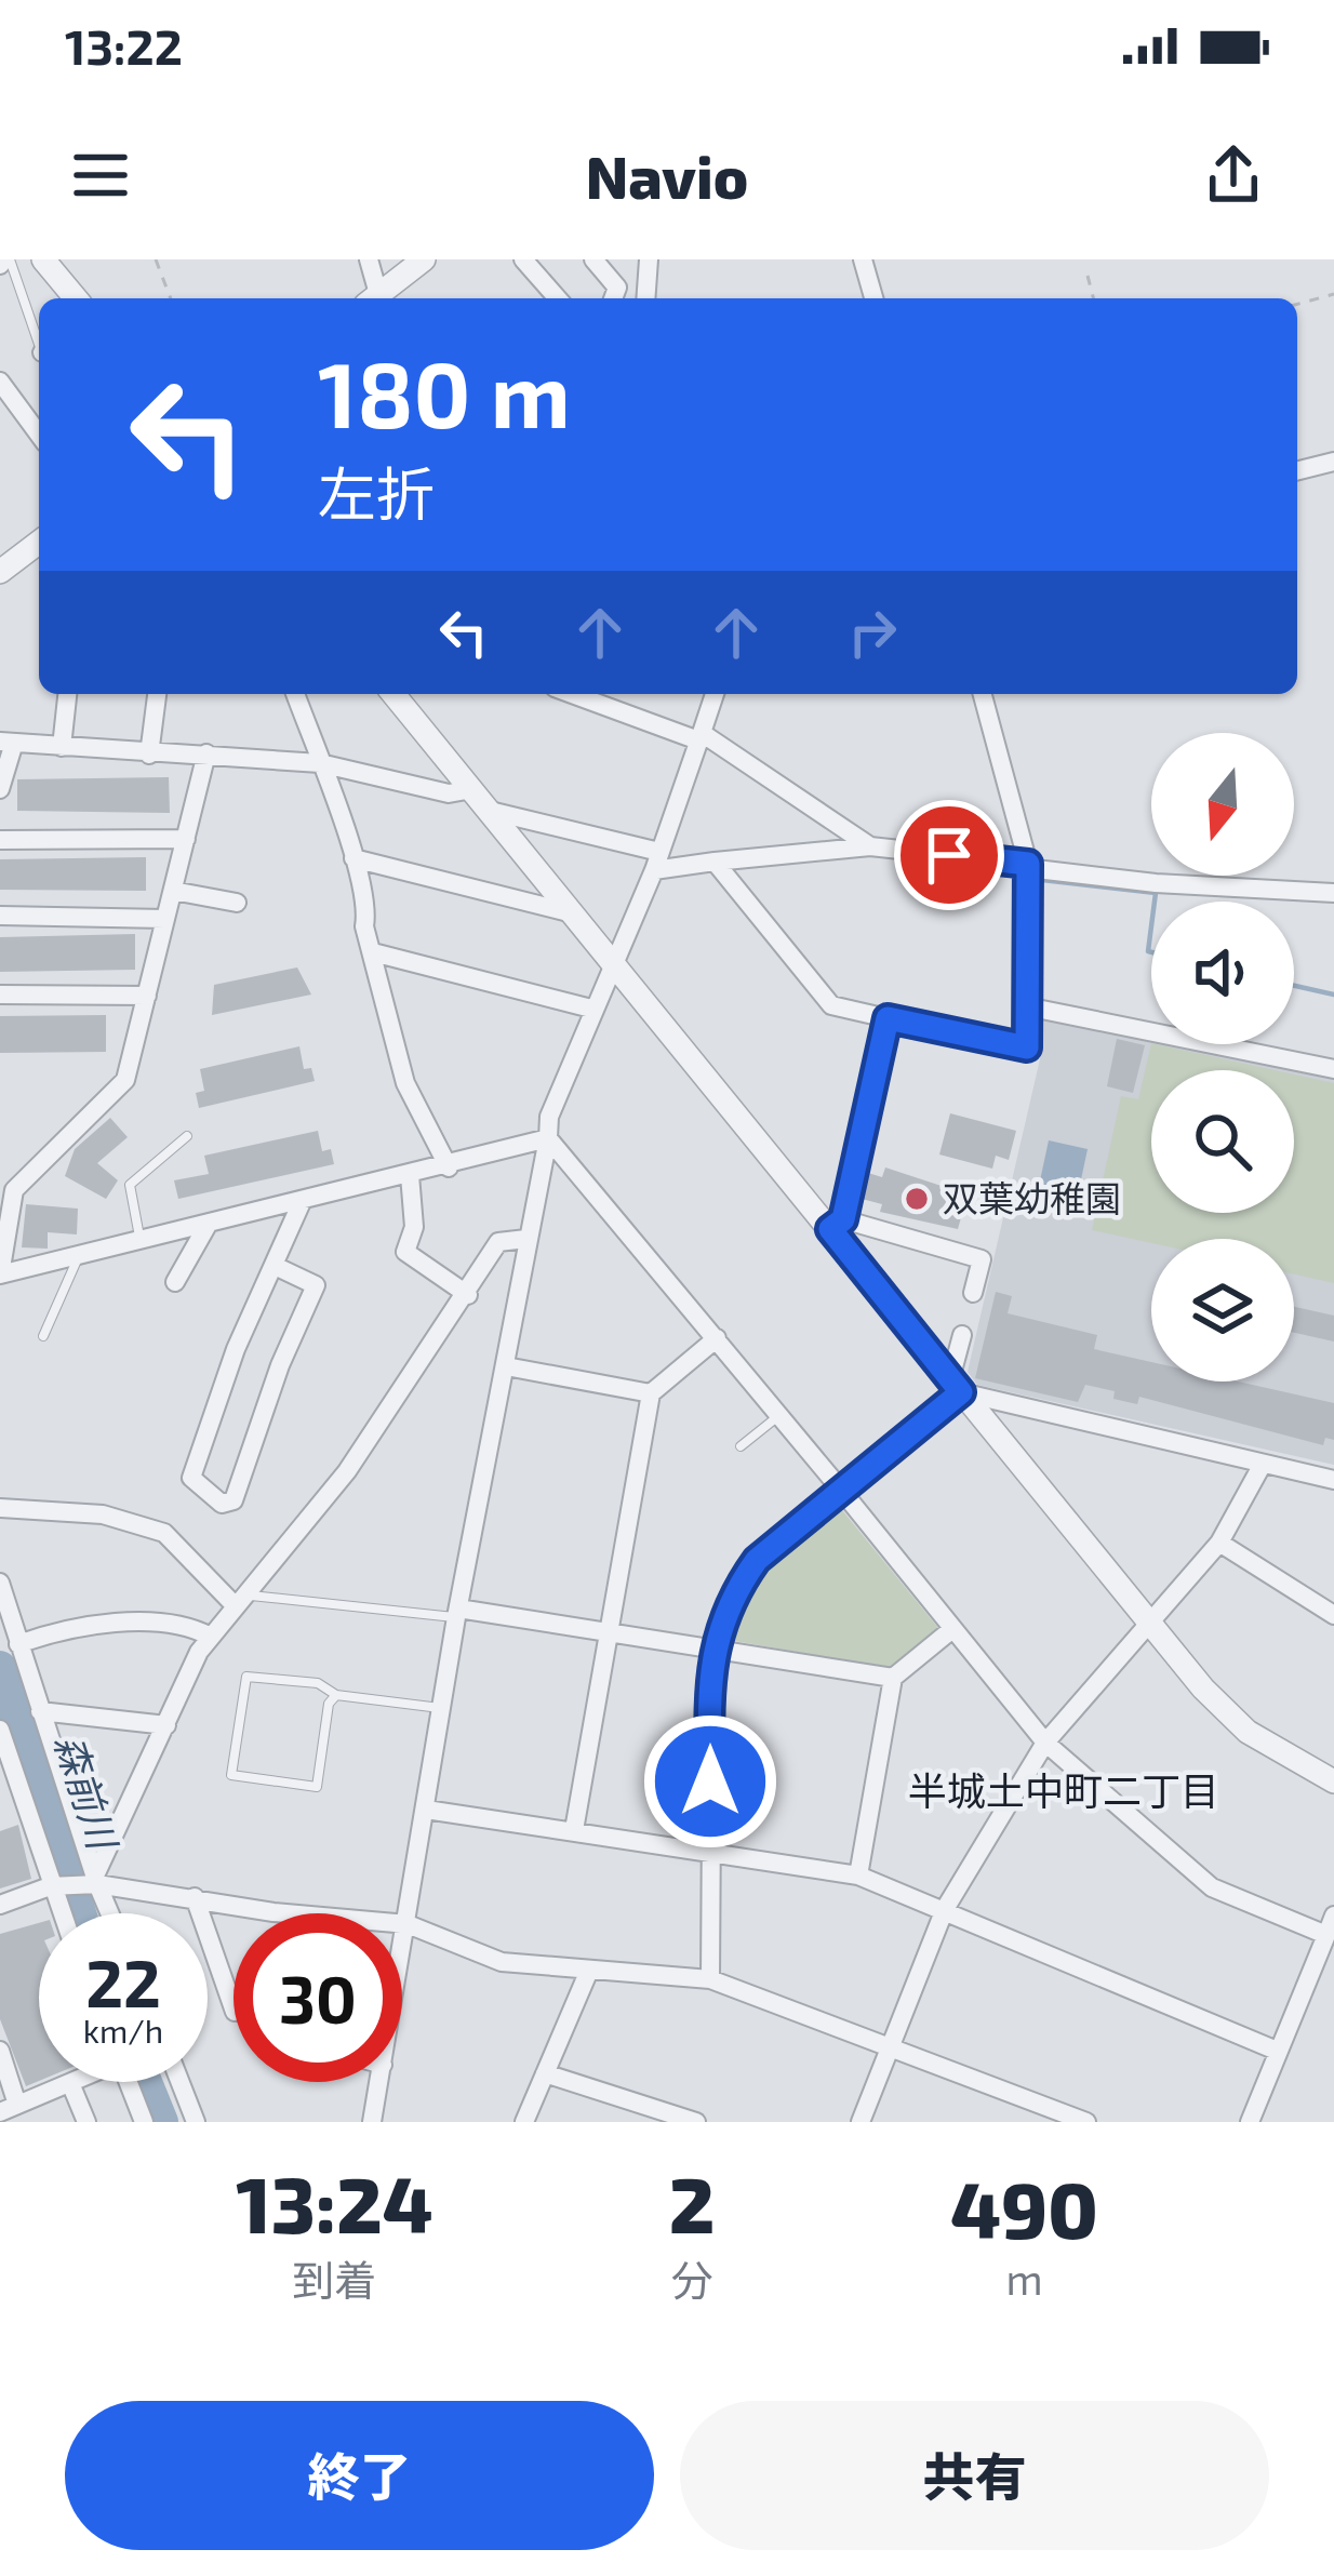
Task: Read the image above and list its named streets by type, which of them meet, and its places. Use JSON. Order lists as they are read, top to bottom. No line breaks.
{"districts":["半城土中町二丁目"],"water":["森前川"],"places":["双葉幼稚園"],"north":"bottom","page":{"status":"13:22","header":"Navio","turn":["180 m","左折"],"speed":"22 km/h","limit":"30","eta":["13:24","到着","2","分","490","m"],"buttons":["終了","共有"]}}
